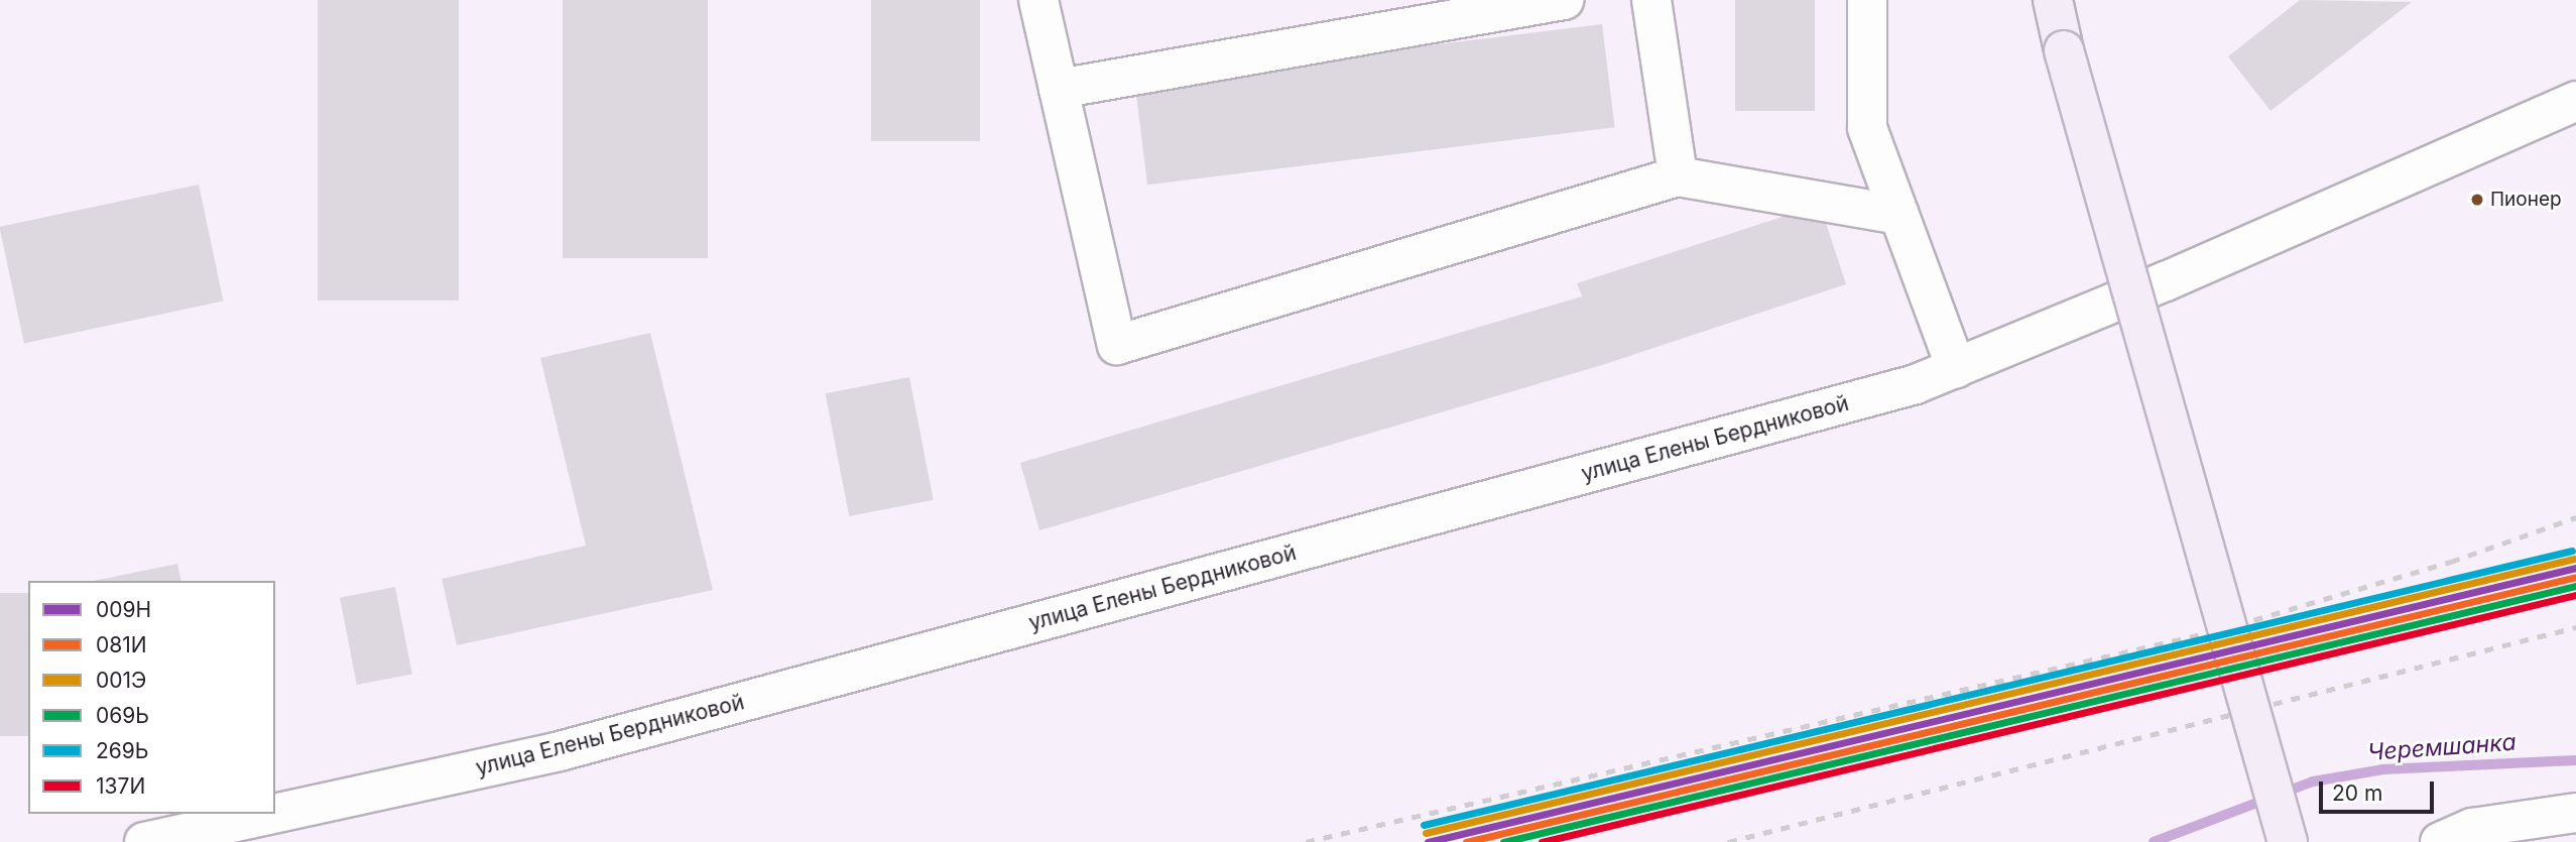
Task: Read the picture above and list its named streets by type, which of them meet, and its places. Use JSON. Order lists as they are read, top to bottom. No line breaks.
{"streets":{"street":["улица Елены Бердниковой"]},"water":["Черемшанка"],"places":["Пионер"],"lines":["transit line 269Ь","transit line 001Э","transit line 009Н","transit line 081И","transit line 069Ь","transit line 137И"],"legend":["009Н","081И","001Э","069Ь","269Ь","137И"],"scale_bar":"20 m"}
